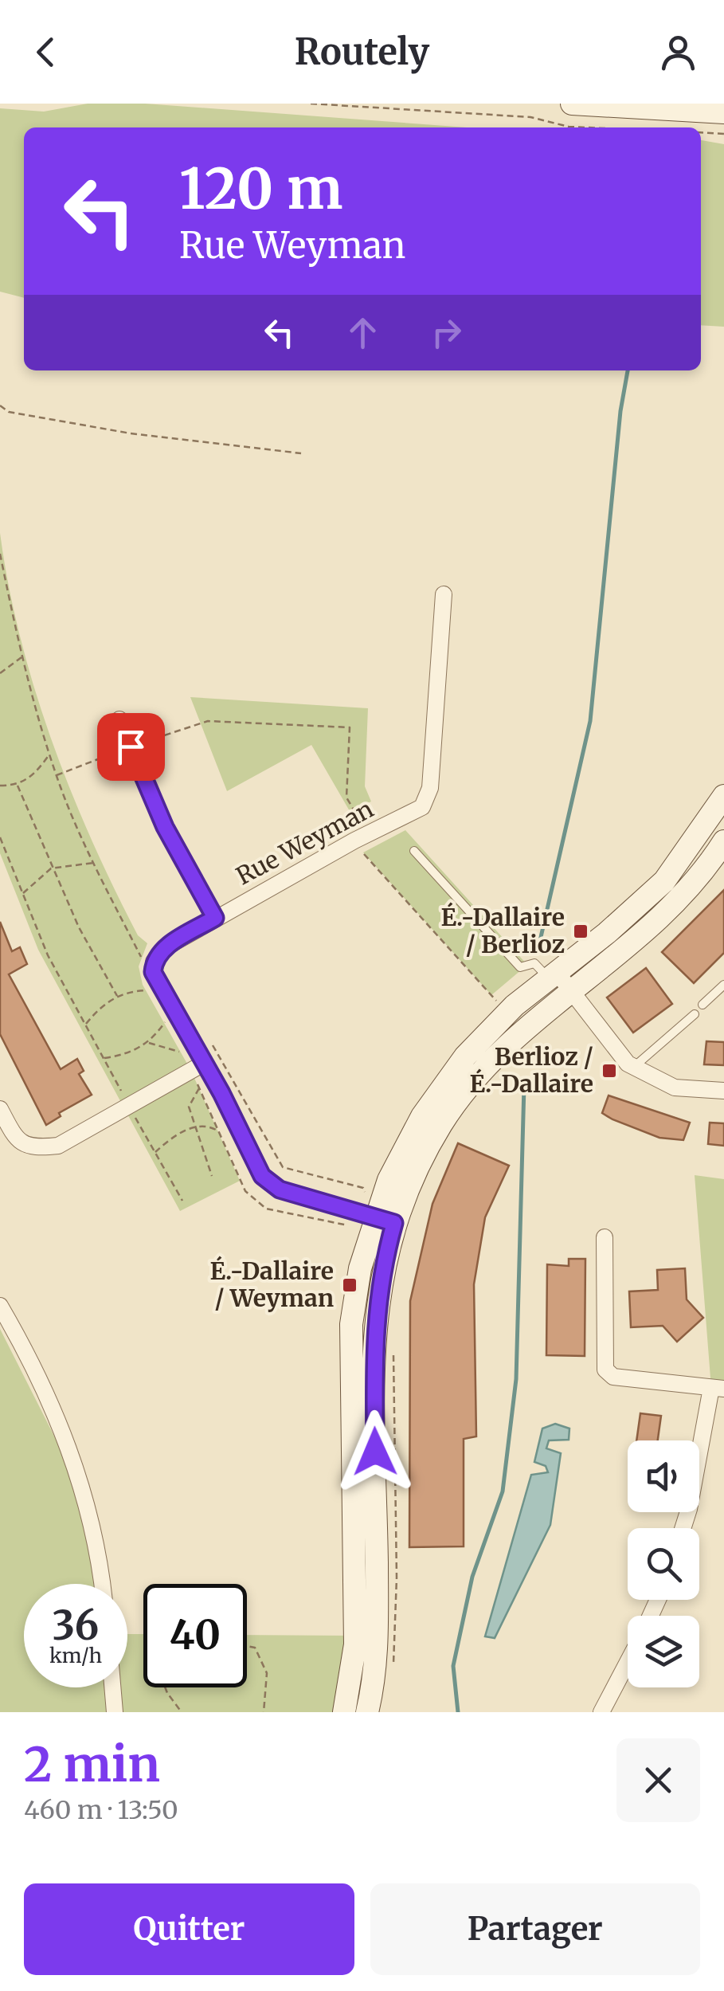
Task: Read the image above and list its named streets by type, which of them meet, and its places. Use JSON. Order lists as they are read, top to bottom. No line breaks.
{"streets":{"street":["Rue Weyman"]},"places":{"transit":["É.-Dallaire / Berlioz","Berlioz / É.-Dallaire","É.-Dallaire / Weyman"]},"page":{"header":"Routely","turn":["120 m","Rue Weyman"],"speed":"36 km/h","limit":"40","heading":["2 min","460 m · 13:50"],"buttons":["Quitter","Partager"]}}
